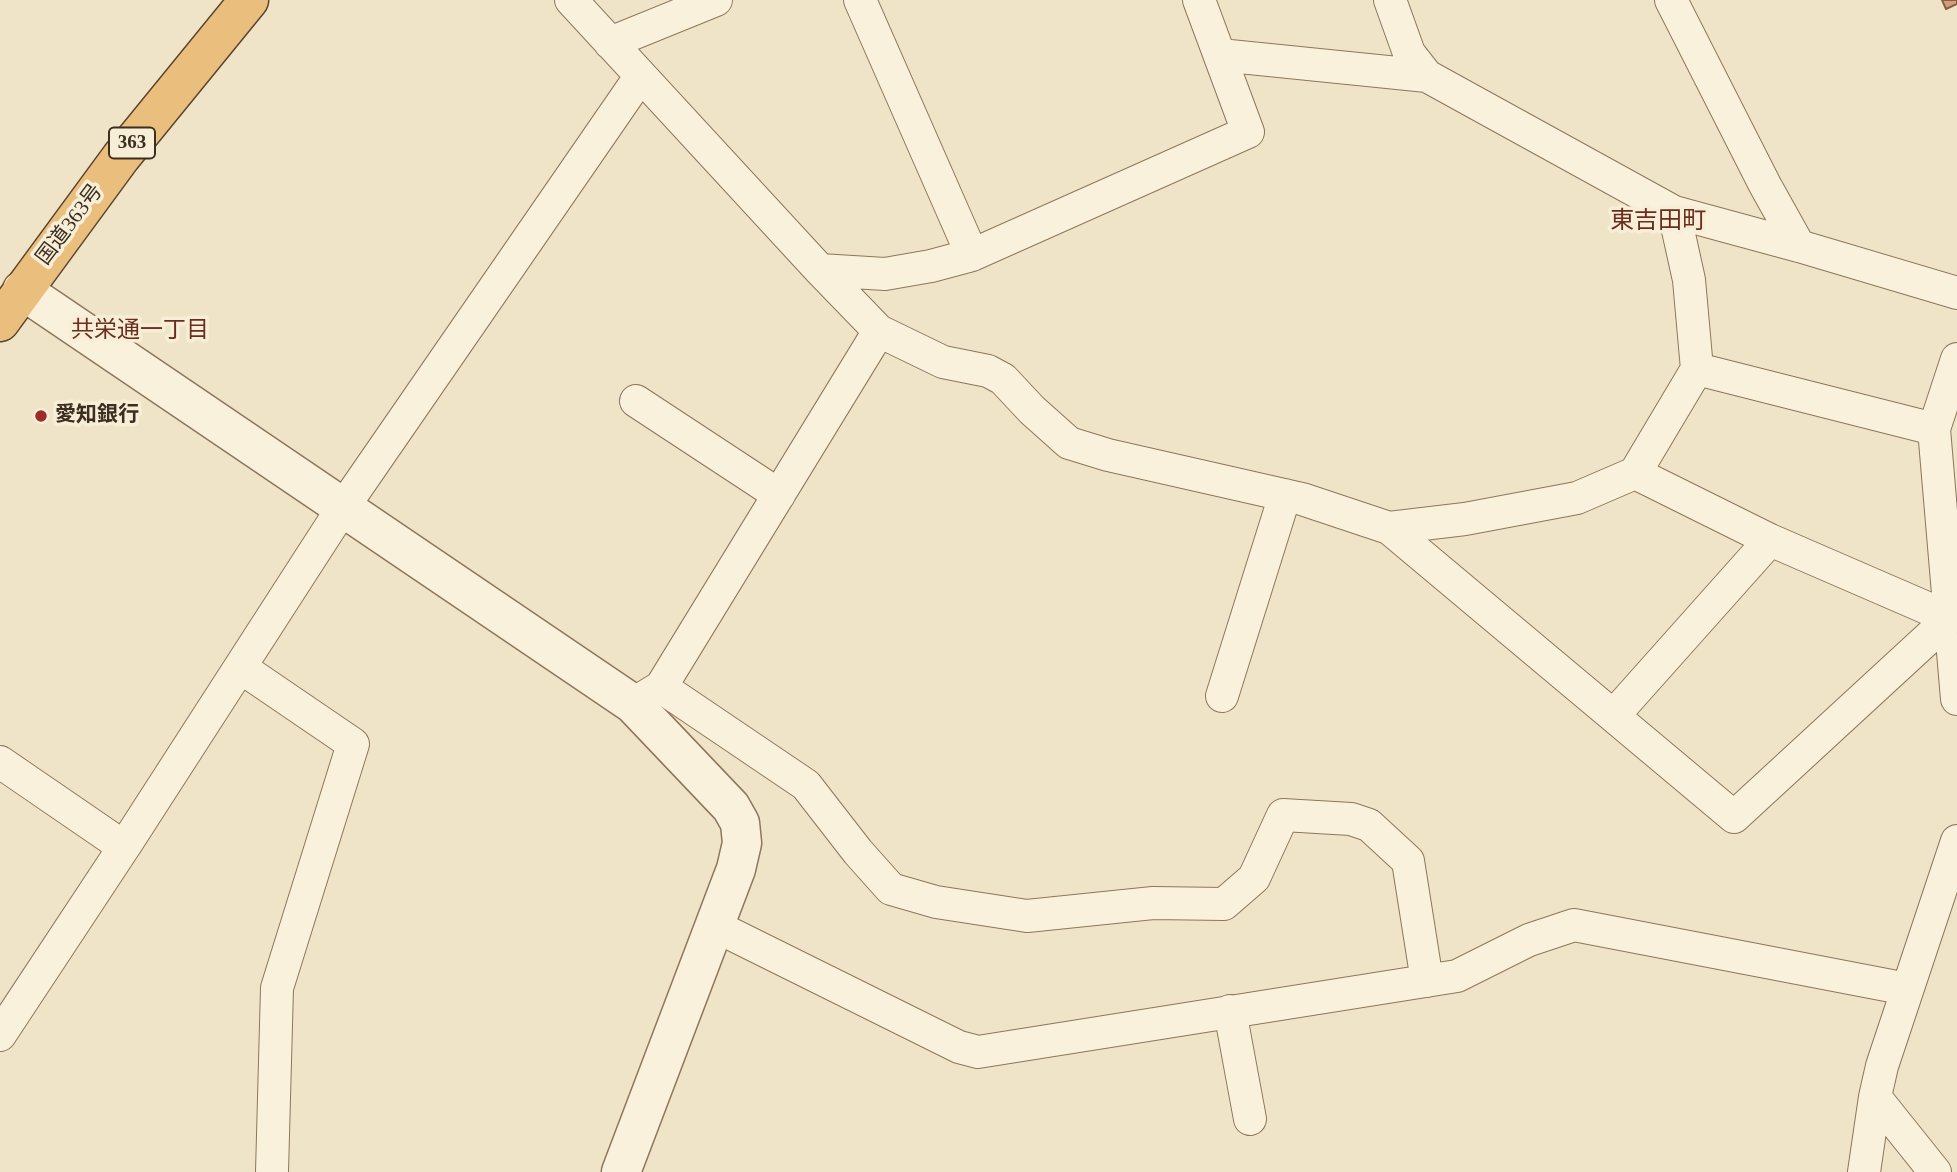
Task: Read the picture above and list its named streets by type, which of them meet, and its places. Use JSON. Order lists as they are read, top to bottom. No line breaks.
{"streets":{"highway":["363","国道363号"]},"districts":["東吉田町","共栄通一丁目"],"places":["愛知銀行"]}
